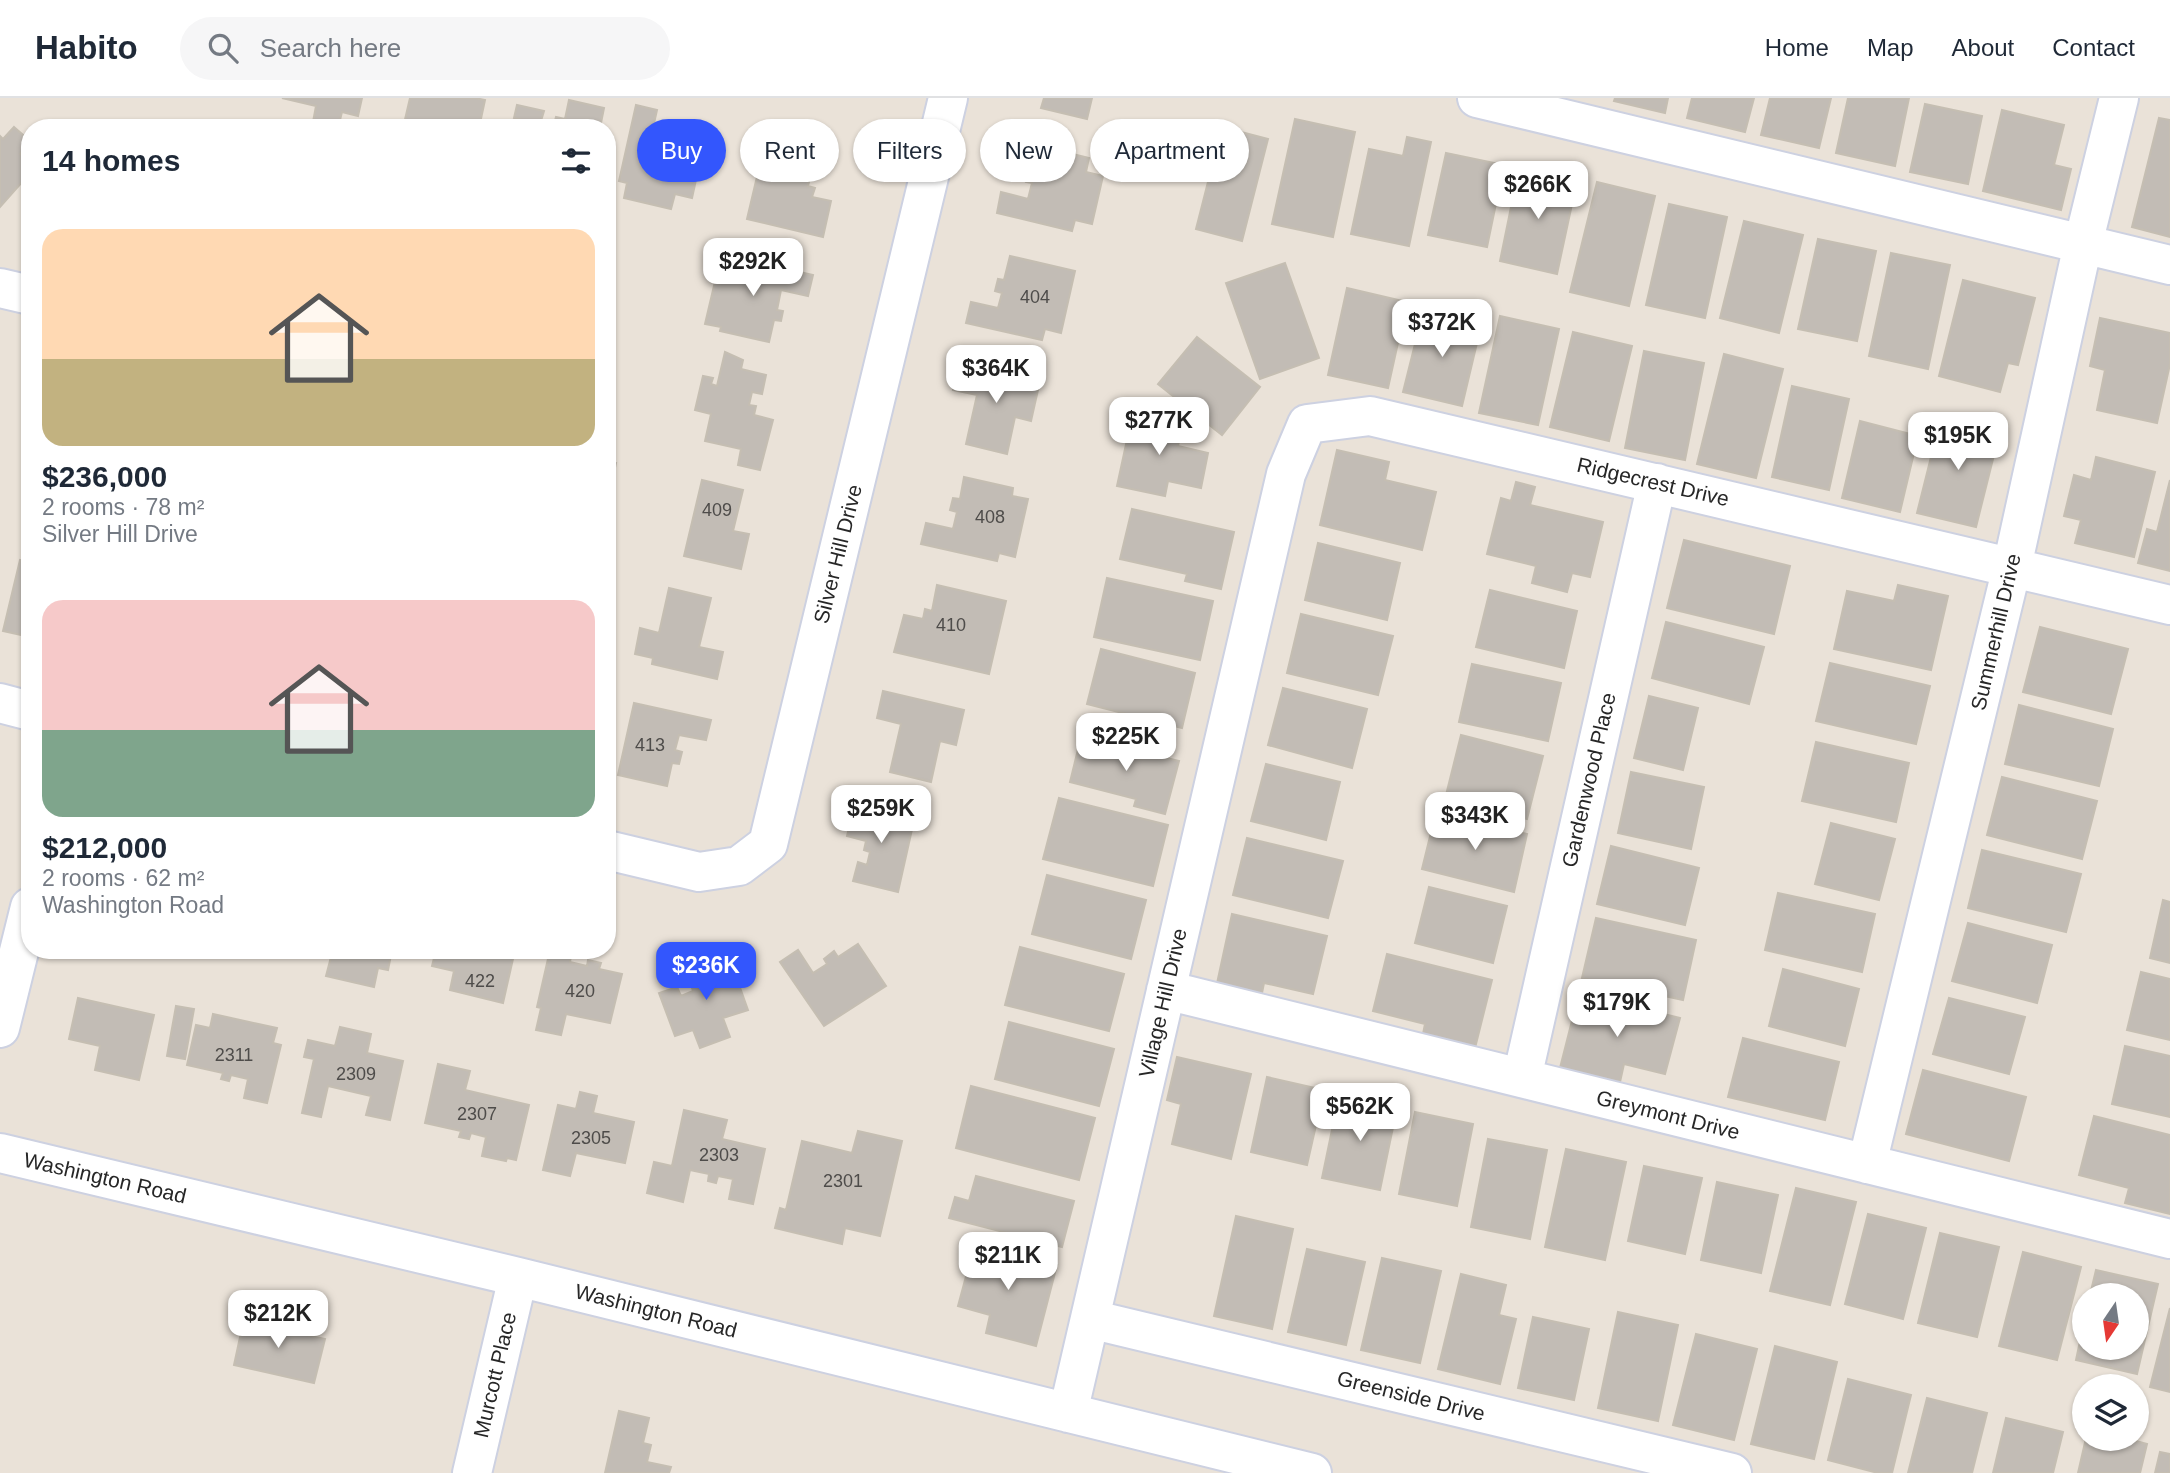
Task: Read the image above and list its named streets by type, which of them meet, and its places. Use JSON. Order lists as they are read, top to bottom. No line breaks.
{"streets":{"street":["Ridgecrest Drive","Silver Hill Drive","Summerhill Drive","Gardenwood Place","Village Hill Drive","Greymont Drive","Washington Road","Murcott Place","Greenside Drive"]},"crossings":[["Ridgecrest Drive","Summerhill Drive"],["Ridgecrest Drive","Gardenwood Place"],["Ridgecrest Drive","Village Hill Drive"],["Summerhill Drive","Greymont Drive"],["Gardenwood Place","Greymont Drive"],["Village Hill Drive","Greymont Drive"],["Village Hill Drive","Washington Road"],["Village Hill Drive","Greenside Drive"],["Washington Road","Murcott Place"]],"house_numbers":["404","409","408","410","413","422","420","2311","2309","2307","2305","2303","2301"],"north":"bottom","page":{"header":"Habito","search":"Search here","nav":["Home","Map","About","Contact"],"chip":["Buy","Rent","Filters","New","Apartment"],"heading":"14 homes","price":["$266K","$292K","$372K","$364K","$277K","$195K","$225K","$259K","$343K","$236K","$179K","$562K","$211K","$212K"],"list":[{"name":"$236,000","note":"2 rooms · 78 m² · Silver Hill Drive"},{"name":"$212,000","note":"2 rooms · 62 m² · Washington Road"}]}}
